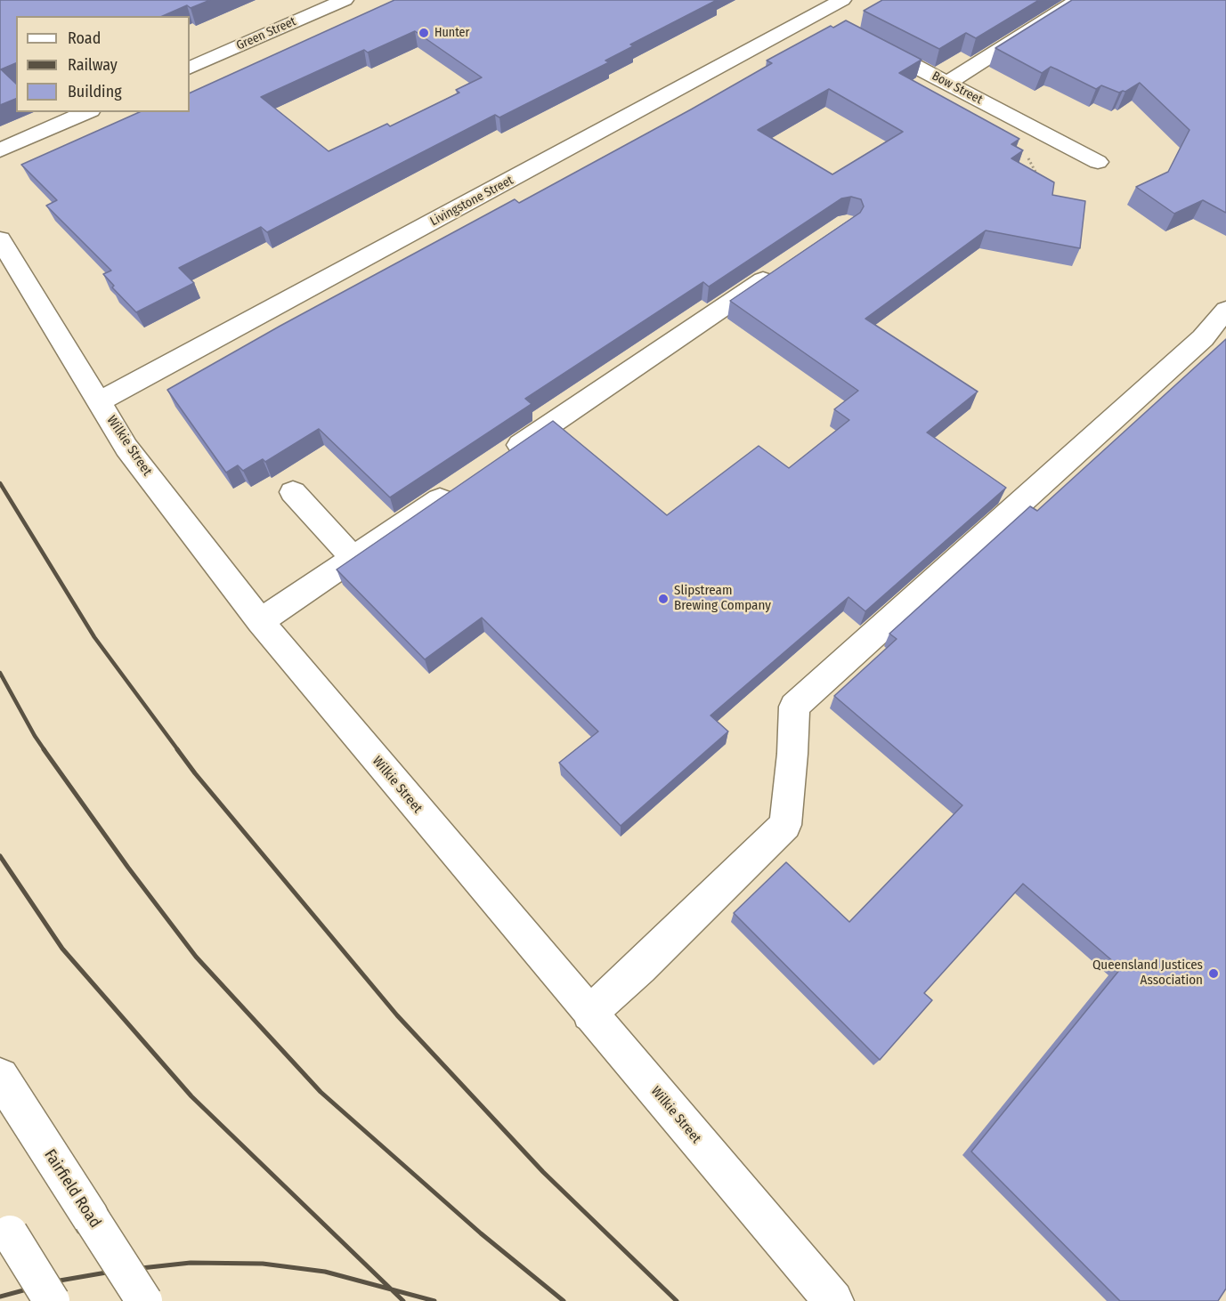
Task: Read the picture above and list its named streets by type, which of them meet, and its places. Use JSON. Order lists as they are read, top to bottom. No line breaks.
{"streets":{"street":["Green Street","Bow Street","Livingstone Street","Wilkie Street","Fairfield Road"]},"crossings":[["Livingstone Street","Wilkie Street"]],"places":["Hunter","Slipstream Brewing Company","Queensland Justices Association"],"legend":["Road","Railway","Building"]}
